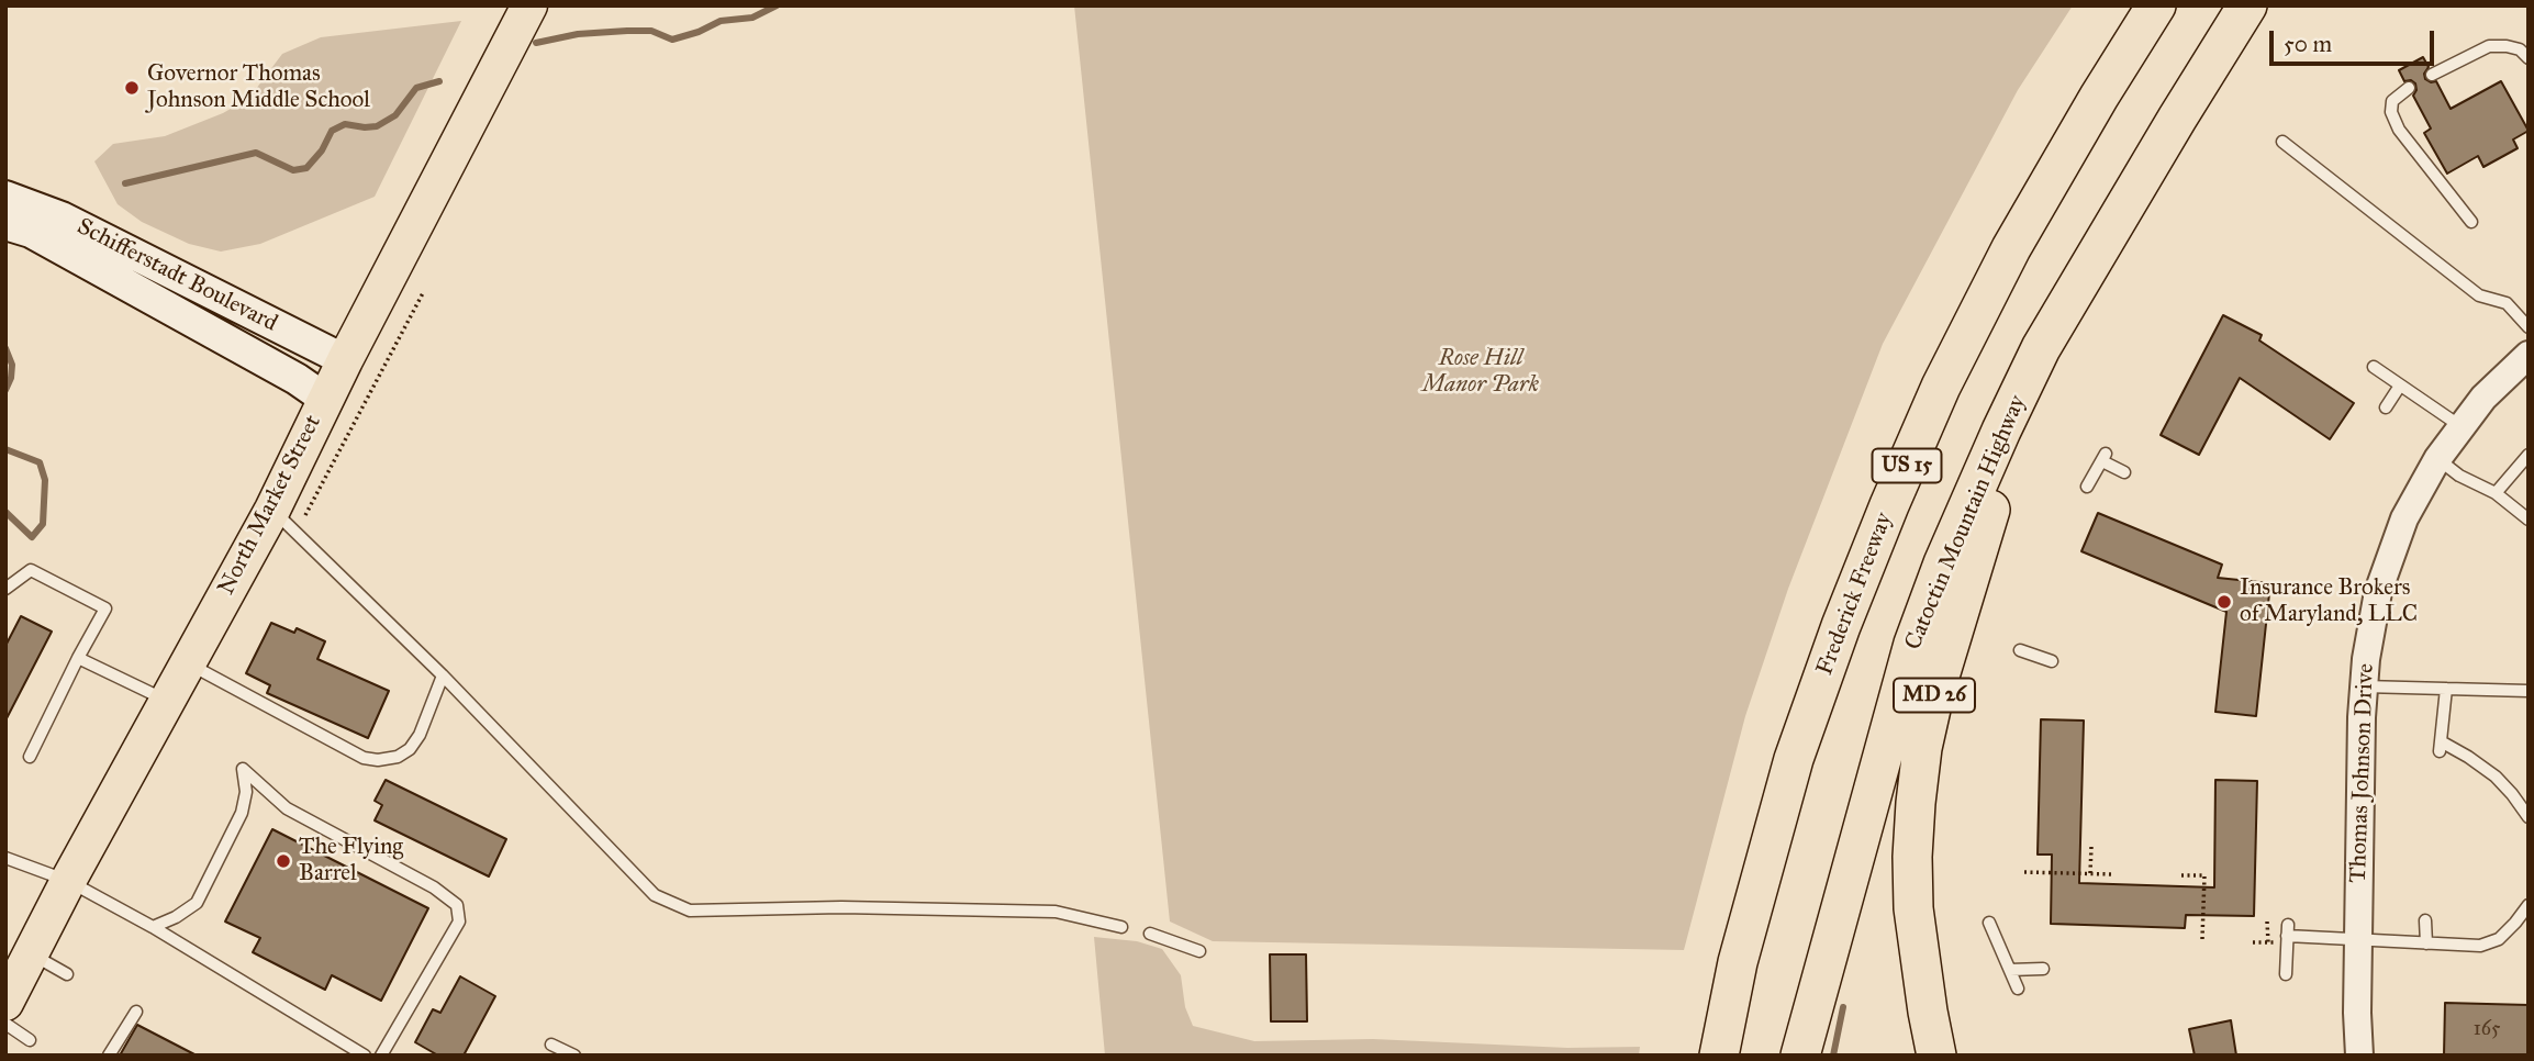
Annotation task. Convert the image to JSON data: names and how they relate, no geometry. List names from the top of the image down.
{
  "streets": {
    "highway": [
      "US 15",
      "Catoctin Mountain Highway",
      "Frederick Freeway",
      "MD 26"
    ],
    "main road": ["Schifferstadt Boulevard", "North Market Street"],
    "street": ["Thomas Johnson Drive"]
  },
  "crossings": [
    ["Schifferstadt Boulevard", "North Market Street"],
    ["US 15", "Catoctin Mountain Highway"],
    ["US 15", "Frederick Freeway"],
    ["US 15", "MD 26"],
    ["Catoctin Mountain Highway", "MD 26"]
  ],
  "parks": ["Rose Hill Manor Park"],
  "places": ["Governor Thomas Johnson Middle School", "Insurance Brokers of Maryland, LLC", "The Flying Barrel"],
  "house_numbers": ["165"],
  "scale_bar": "50 m"
}
